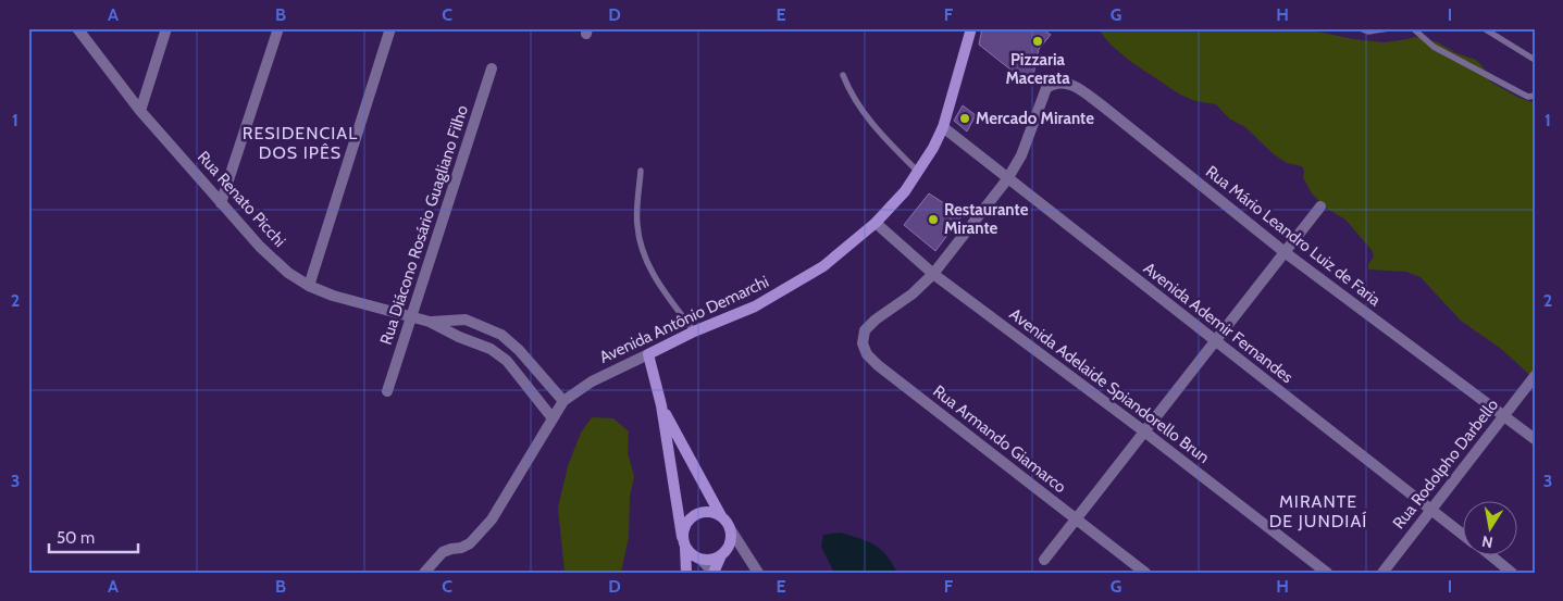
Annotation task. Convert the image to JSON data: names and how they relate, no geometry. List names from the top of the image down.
{
  "streets": {
    "street": [
      "Rua Renato Picchi",
      "Rua Diácono Rosário Guagliano Filho",
      "Rua Mário Leandro Luiz de Faria",
      "Avenida Antônio Demarchi",
      "Avenida Ademir Fernandes",
      "Avenida Adelaide Spiandorello Brun",
      "Rua Armando Giamarco",
      "Rua Rodolpho Darbello"
    ]
  },
  "crossings": [
    ["Rua Renato Picchi", "Rua Diácono Rosário Guagliano Filho"],
    ["Rua Renato Picchi", "Avenida Antônio Demarchi"],
    ["Rua Mário Leandro Luiz de Faria", "Avenida Ademir Fernandes"],
    ["Rua Mário Leandro Luiz de Faria", "Rua Rodolpho Darbello"],
    ["Avenida Antônio Demarchi", "Avenida Ademir Fernandes"],
    ["Avenida Antônio Demarchi", "Avenida Adelaide Spiandorello Brun"],
    ["Avenida Ademir Fernandes", "Rua Rodolpho Darbello"],
    ["Avenida Adelaide Spiandorello Brun", "Rua Armando Giamarco"]
  ],
  "districts": ["RESIDENCIAL DOS IPÊS", "MIRANTE DE JUNDIAÍ"],
  "places": ["Pizzaria Macerata", "Mercado Mirante", "Restaurante Mirante"],
  "scale_bar": "50 m",
  "north": "bottom",
  "grid": {
    "columns": [
      "A",
      "B",
      "C",
      "D",
      "E",
      "F",
      "G",
      "H",
      "I"
    ],
    "rows": ["1", "2", "3"]
  }
}
